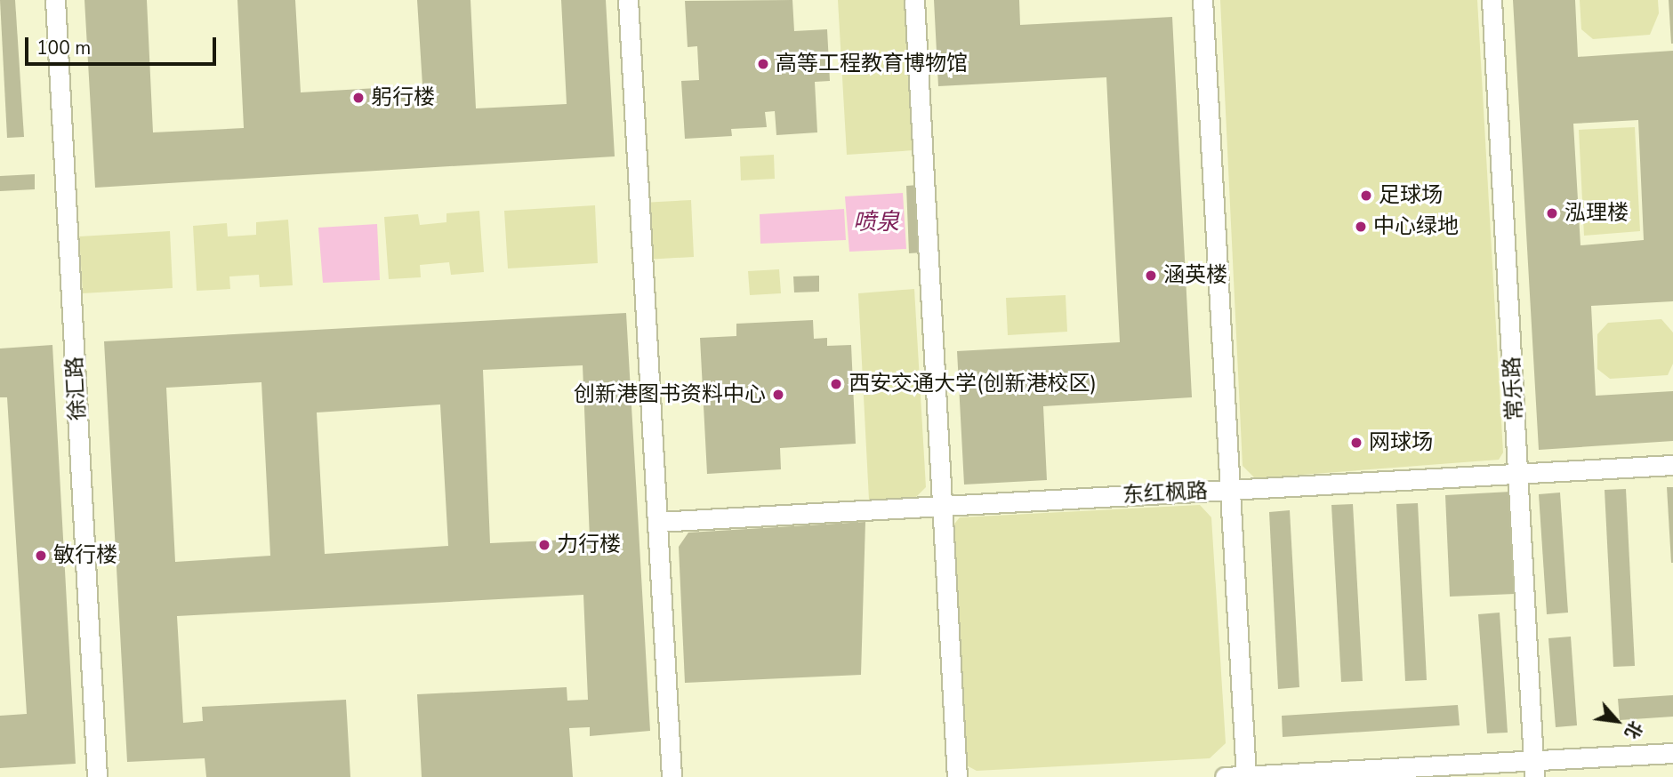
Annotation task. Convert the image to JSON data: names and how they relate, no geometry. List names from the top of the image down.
{
  "streets": {
    "street": ["徐汇路", "常乐路", "东红枫路"]
  },
  "crossings": [
    ["常乐路", "东红枫路"]
  ],
  "water": ["喷泉"],
  "places": [
    "高等工程教育博物馆",
    "躬行楼",
    "足球场",
    "泓理楼",
    "中心绿地",
    "涵英楼",
    "西安交通大学(创新港校区)",
    "创新港图书资料中心",
    "网球场",
    "力行楼",
    "敏行楼"
  ],
  "scale_bar": "100 m",
  "north": "bottom right"
}
